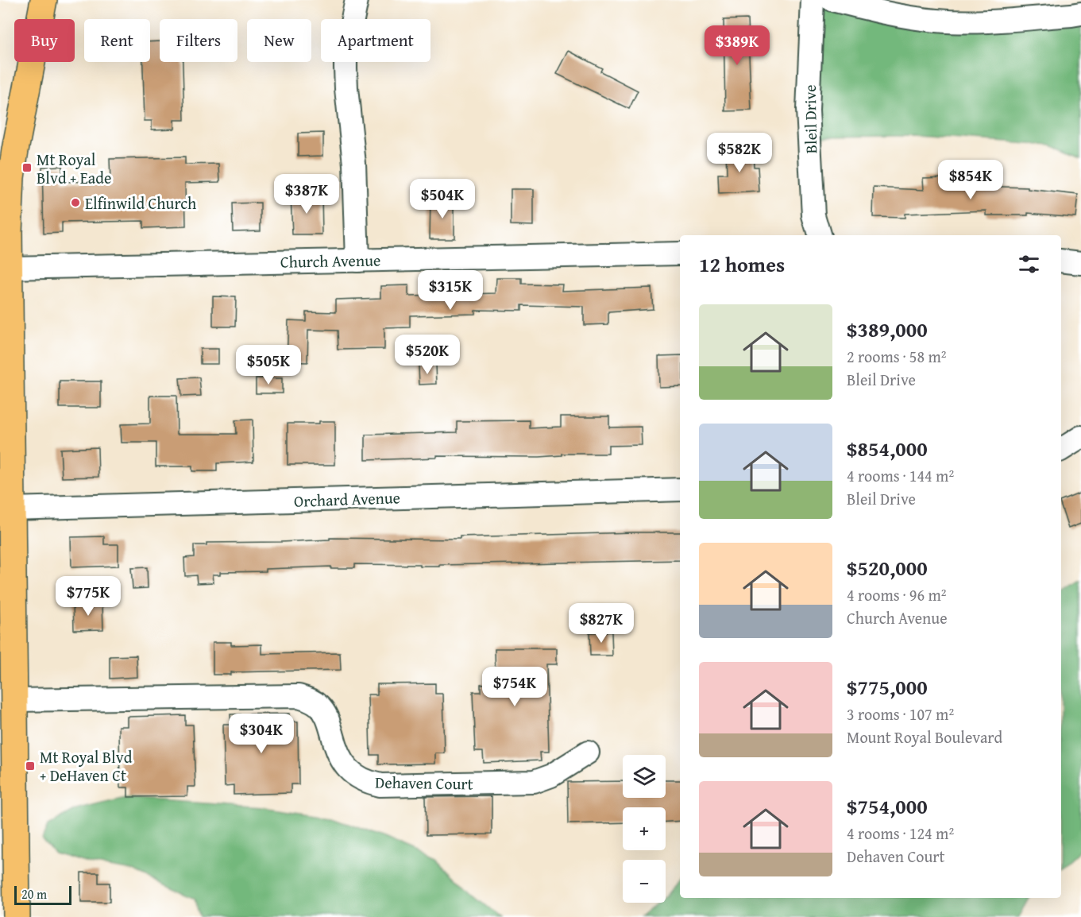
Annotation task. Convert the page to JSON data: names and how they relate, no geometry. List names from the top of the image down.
{
  "streets": {
    "street": [
      "Bleil Drive",
      "Church Avenue",
      "Orchard Avenue",
      "Dehaven Court"
    ]
  },
  "places": {
    "transit": ["Mt Royal Blvd + Eade", "Mt Royal Blvd + DeHaven Ct"],
    "other": ["Elfinwild Church"]
  },
  "scale_bar": "20 m",
  "page": {
    "chip": [
      "Buy",
      "Rent",
      "Filters",
      "New",
      "Apartment"
    ],
    "price": [
      "$389K",
      "$582K",
      "$854K",
      "$387K",
      "$504K",
      "$315K",
      "$520K",
      "$505K",
      "$775K",
      "$827K",
      "$754K",
      "$304K"
    ],
    "heading": "12 homes",
    "list": [
      {
        "name": "$389,000",
        "note": "2 rooms · 58 m² · Bleil Drive"
      },
      {
        "name": "$854,000",
        "note": "4 rooms · 144 m² · Bleil Drive"
      },
      {
        "name": "$520,000",
        "note": "4 rooms · 96 m² · Church Avenue"
      },
      {
        "name": "$775,000",
        "note": "3 rooms · 107 m² · Mount Royal Boulevard"
      },
      {
        "name": "$754,000",
        "note": "4 rooms · 124 m² · Dehaven Court"
      }
    ],
    "map_buttons": ["+", "−"],
    "scale": "20 m"
  }
}
